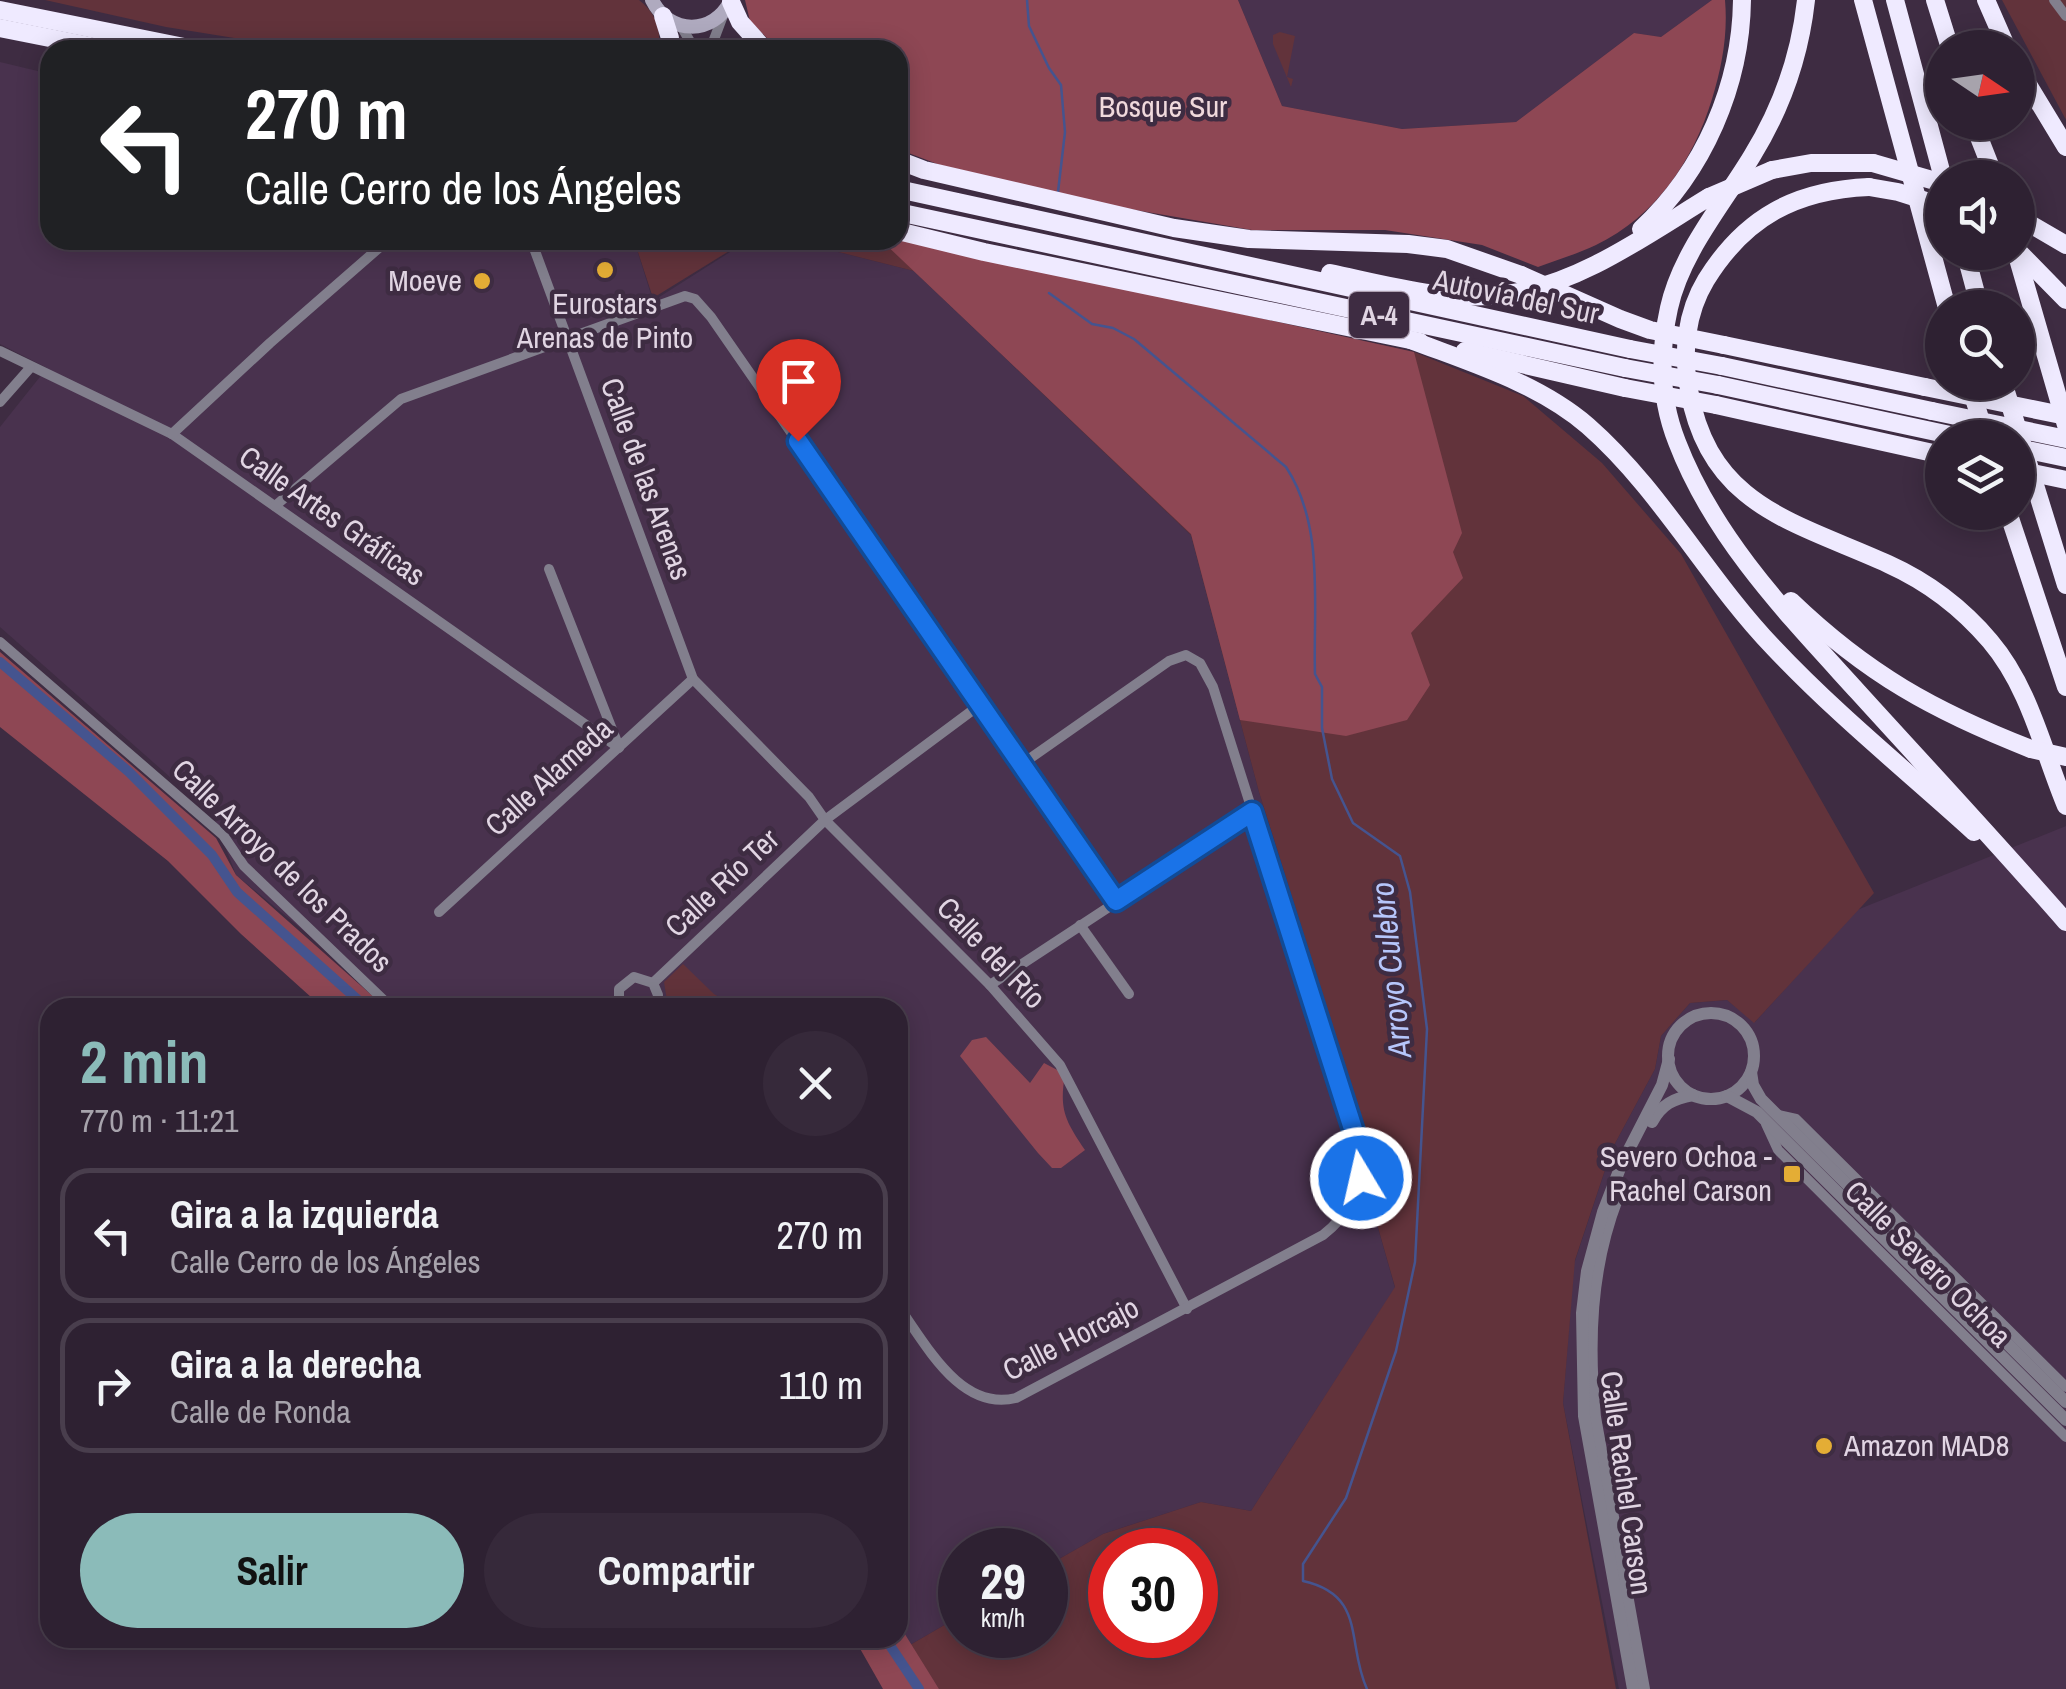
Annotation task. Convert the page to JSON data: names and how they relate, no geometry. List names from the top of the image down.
{
  "streets": {
    "highway": ["Autovía del Sur", "A-4"],
    "street": [
      "Calle de las Arenas",
      "Calle Artes Gráficas",
      "Calle Alameda",
      "Calle Arroyo de los Prados",
      "Calle Río Ter",
      "Calle del Río",
      "Calle Severo Ochoa",
      "Calle Horcajo",
      "Calle Rachel Carson"
    ]
  },
  "crossings": [
    ["Calle de las Arenas", "Calle Alameda"],
    ["Calle de las Arenas", "Calle del Río"],
    ["Calle Artes Gráficas", "Calle Alameda"],
    ["Calle Alameda", "Calle del Río"],
    ["Calle Río Ter", "Calle del Río"],
    ["Calle del Río", "Calle Horcajo"],
    ["Calle Severo Ochoa", "Calle Rachel Carson"]
  ],
  "water": ["Arroyo Culebro"],
  "parks": ["Bosque Sur"],
  "places": {
    "other": ["Eurostars Arenas de Pinto", "Moeve", "Amazon MAD8"],
    "transit": ["Severo Ochoa - Rachel Carson"]
  },
  "north": "right",
  "page": {
    "turn": ["270 m", "Calle Cerro de los Ángeles"],
    "heading": ["2 min", "770 m · 11:21"],
    "list": [
      {
        "name": "Gira a la izquierda",
        "note": "Calle Cerro de los Ángeles",
        "value": "270 m"
      },
      {
        "name": "Gira a la derecha",
        "note": "Calle de Ronda",
        "value": "110 m"
      }
    ],
    "buttons": ["Salir", "Compartir"],
    "speed": "29 km/h",
    "limit": "30"
  }
}
